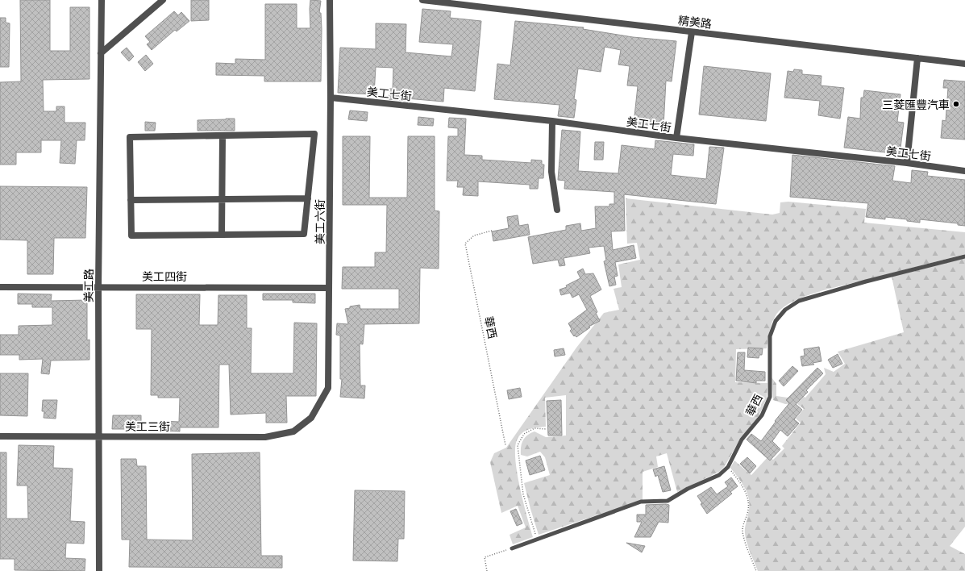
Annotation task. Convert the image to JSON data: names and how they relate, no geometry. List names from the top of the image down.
{
  "streets": {
    "street": [
      "精美路",
      "美工七街",
      "美工六街",
      "美工四街",
      "美工路",
      "美工三街"
    ],
    "lane": ["華西"]
  },
  "crossings": [
    ["美工七街", "美工六街"],
    ["美工六街", "美工四街"],
    ["美工六街", "美工三街"],
    ["美工四街", "美工路"],
    ["美工路", "美工三街"]
  ],
  "places": ["三菱匯豐汽車"]
}
